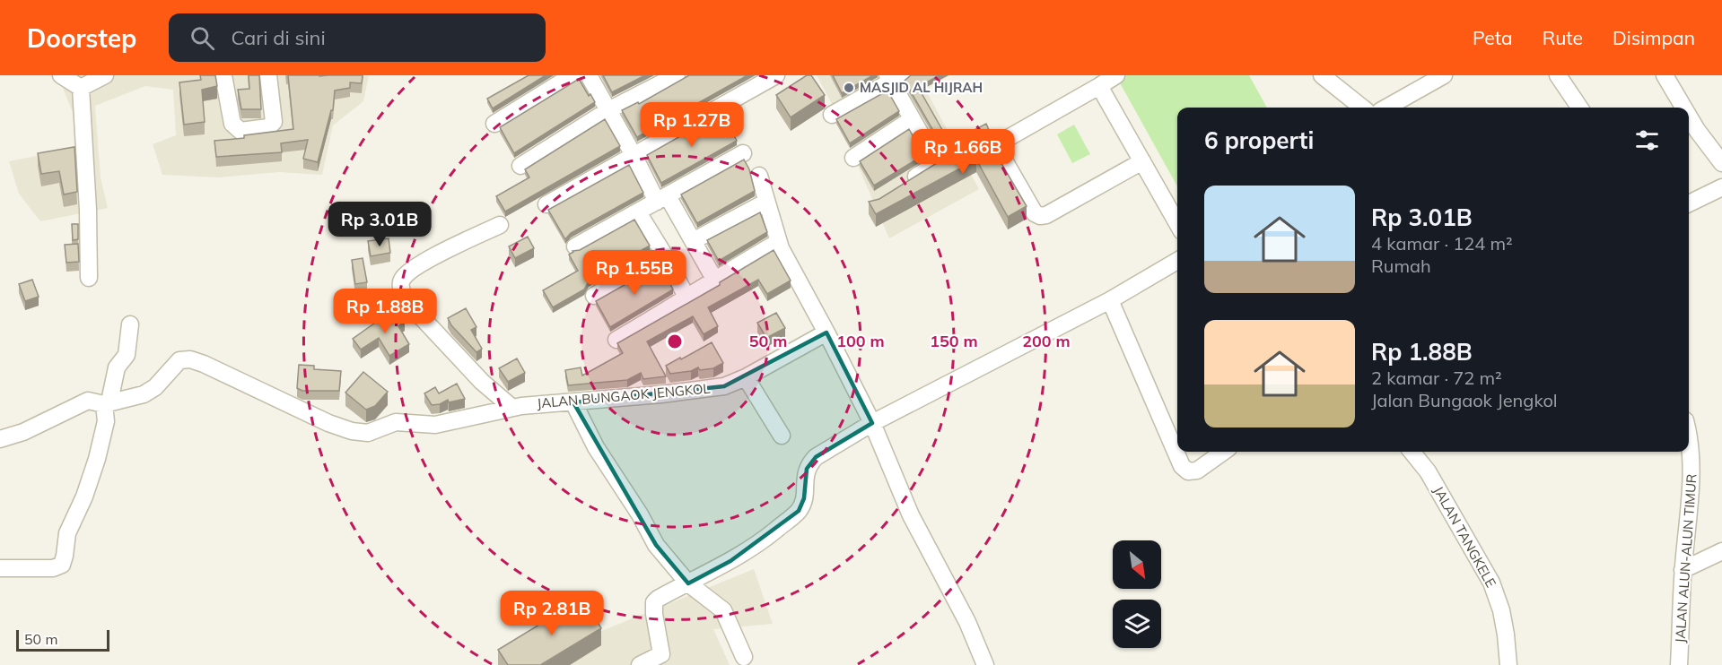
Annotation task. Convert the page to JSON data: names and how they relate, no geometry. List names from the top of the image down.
{
  "streets": {
    "street": ["JALAN BUNGAOK JENGKOL", "JALAN TANGKELE", "JALAN ALUN-ALUN TIMUR"]
  },
  "places": ["MASJID AL HIJRAH"],
  "scale_bar": "50 m",
  "north": "bottom right",
  "page": {
    "header": "Doorstep",
    "search": "Cari di sini",
    "nav": ["Peta", "Rute", "Disimpan"],
    "price": [
      "Rp 1.27B",
      "Rp 1.66B",
      "Rp 3.01B",
      "Rp 1.55B",
      "Rp 1.88B",
      "Rp 2.81B"
    ],
    "heading": "6 properti",
    "list": [
      {
        "name": "Rp 3.01B",
        "note": "4 kamar · 124 m² · Rumah"
      },
      {
        "name": "Rp 1.88B",
        "note": "2 kamar · 72 m² · Jalan Bungaok Jengkol"
      }
    ],
    "scale": "50 m"
  },
  "rings": [
    "50 m",
    "100 m",
    "150 m",
    "200 m"
  ]
}
